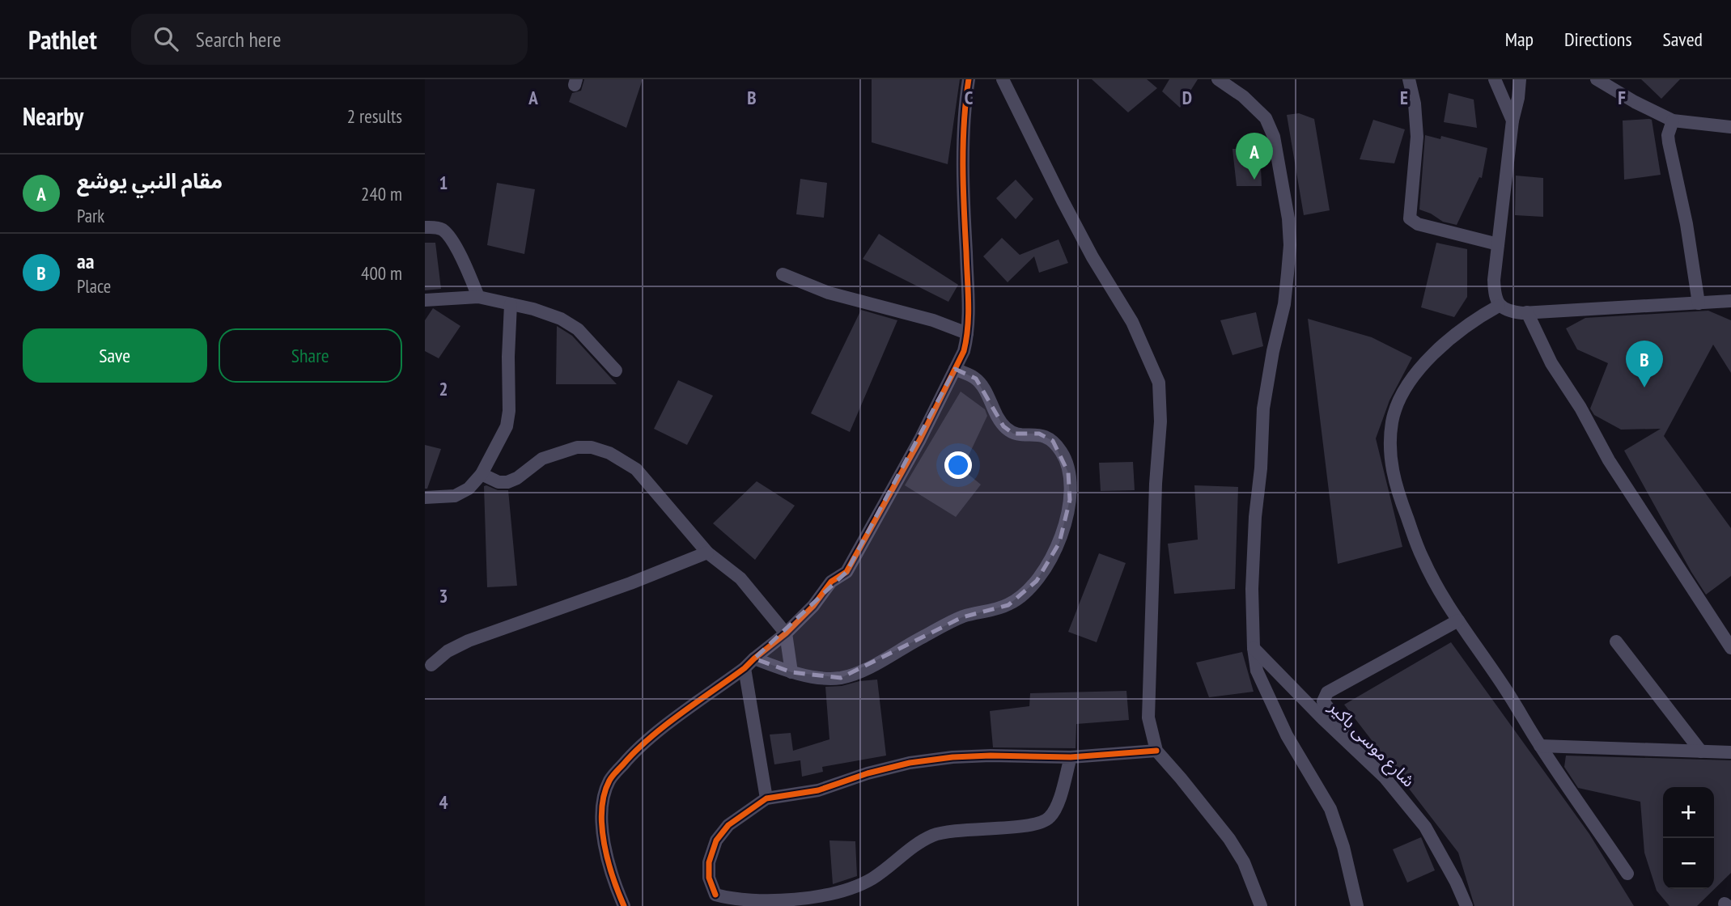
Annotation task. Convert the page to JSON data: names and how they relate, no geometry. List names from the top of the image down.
{
  "streets": {
    "street": ["شارع موسى باكير"]
  },
  "page": {
    "header": "Pathlet",
    "search": "Search here",
    "nav": ["Map", "Directions", "Saved"],
    "heading": ["Nearby", "2 results"],
    "pins": ["A", "B"],
    "list": [
      {
        "mark": "A",
        "name": "مقام النبي يوشع",
        "note": "Park",
        "value": "240 m"
      },
      {
        "mark": "B",
        "name": "aa",
        "note": "Place",
        "value": "400 m"
      }
    ],
    "buttons": ["Save", "Share"],
    "map_buttons": ["+", "−"]
  },
  "grid": {
    "columns": [
      "A",
      "B",
      "C",
      "D",
      "E",
      "F"
    ],
    "rows": [
      "1",
      "2",
      "3",
      "4"
    ]
  }
}
